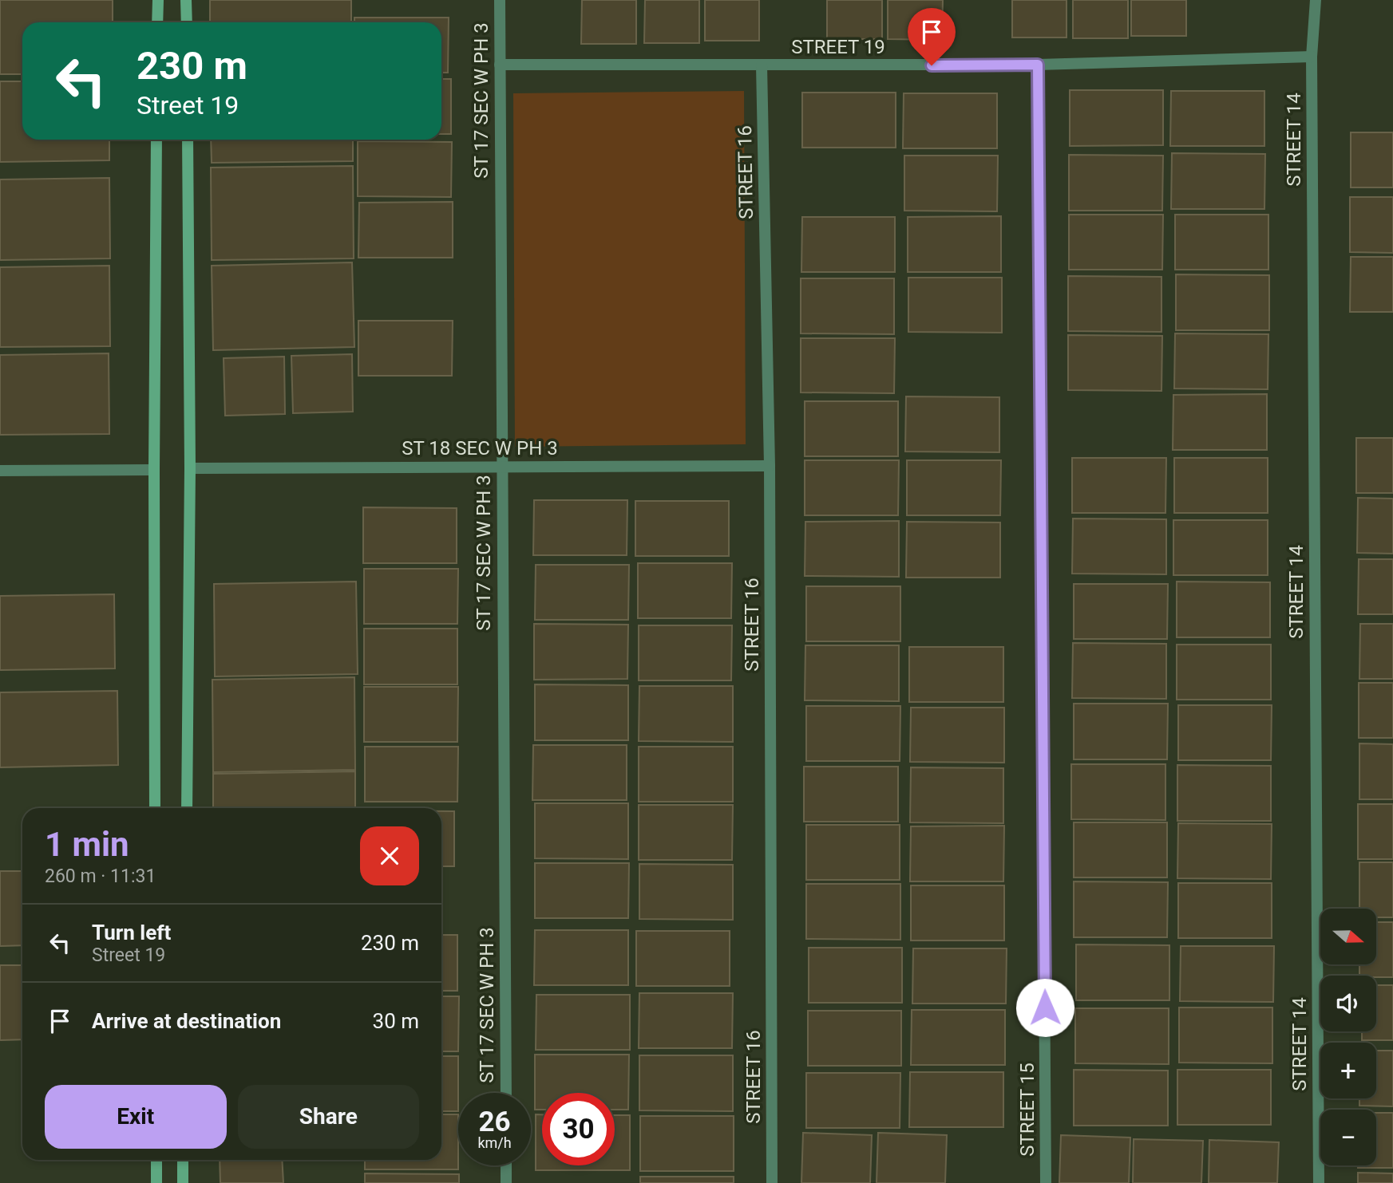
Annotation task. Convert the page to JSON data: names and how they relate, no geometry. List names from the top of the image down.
{
  "streets": {
    "street": [
      "STREET 19",
      "ST 17 SEC W PH 3",
      "STREET 14",
      "STREET 16",
      "ST 18 SEC W PH 3",
      "STREET 15"
    ]
  },
  "crossings": [
    ["STREET 19", "ST 17 SEC W PH 3"],
    ["STREET 19", "STREET 14"],
    ["STREET 19", "STREET 16"],
    ["STREET 19", "STREET 15"],
    ["ST 17 SEC W PH 3", "ST 18 SEC W PH 3"],
    ["STREET 16", "ST 18 SEC W PH 3"]
  ],
  "north": "right",
  "page": {
    "turn": ["230 m", "Street 19"],
    "heading": ["1 min", "260 m · 11:31"],
    "list": [
      {
        "name": "Turn left",
        "note": "Street 19",
        "value": "230 m"
      },
      {
        "name": "Arrive at destination",
        "value": "30 m"
      }
    ],
    "map_buttons": ["+", "−"],
    "buttons": ["Exit", "Share"],
    "speed": "26 km/h",
    "limit": "30"
  }
}
